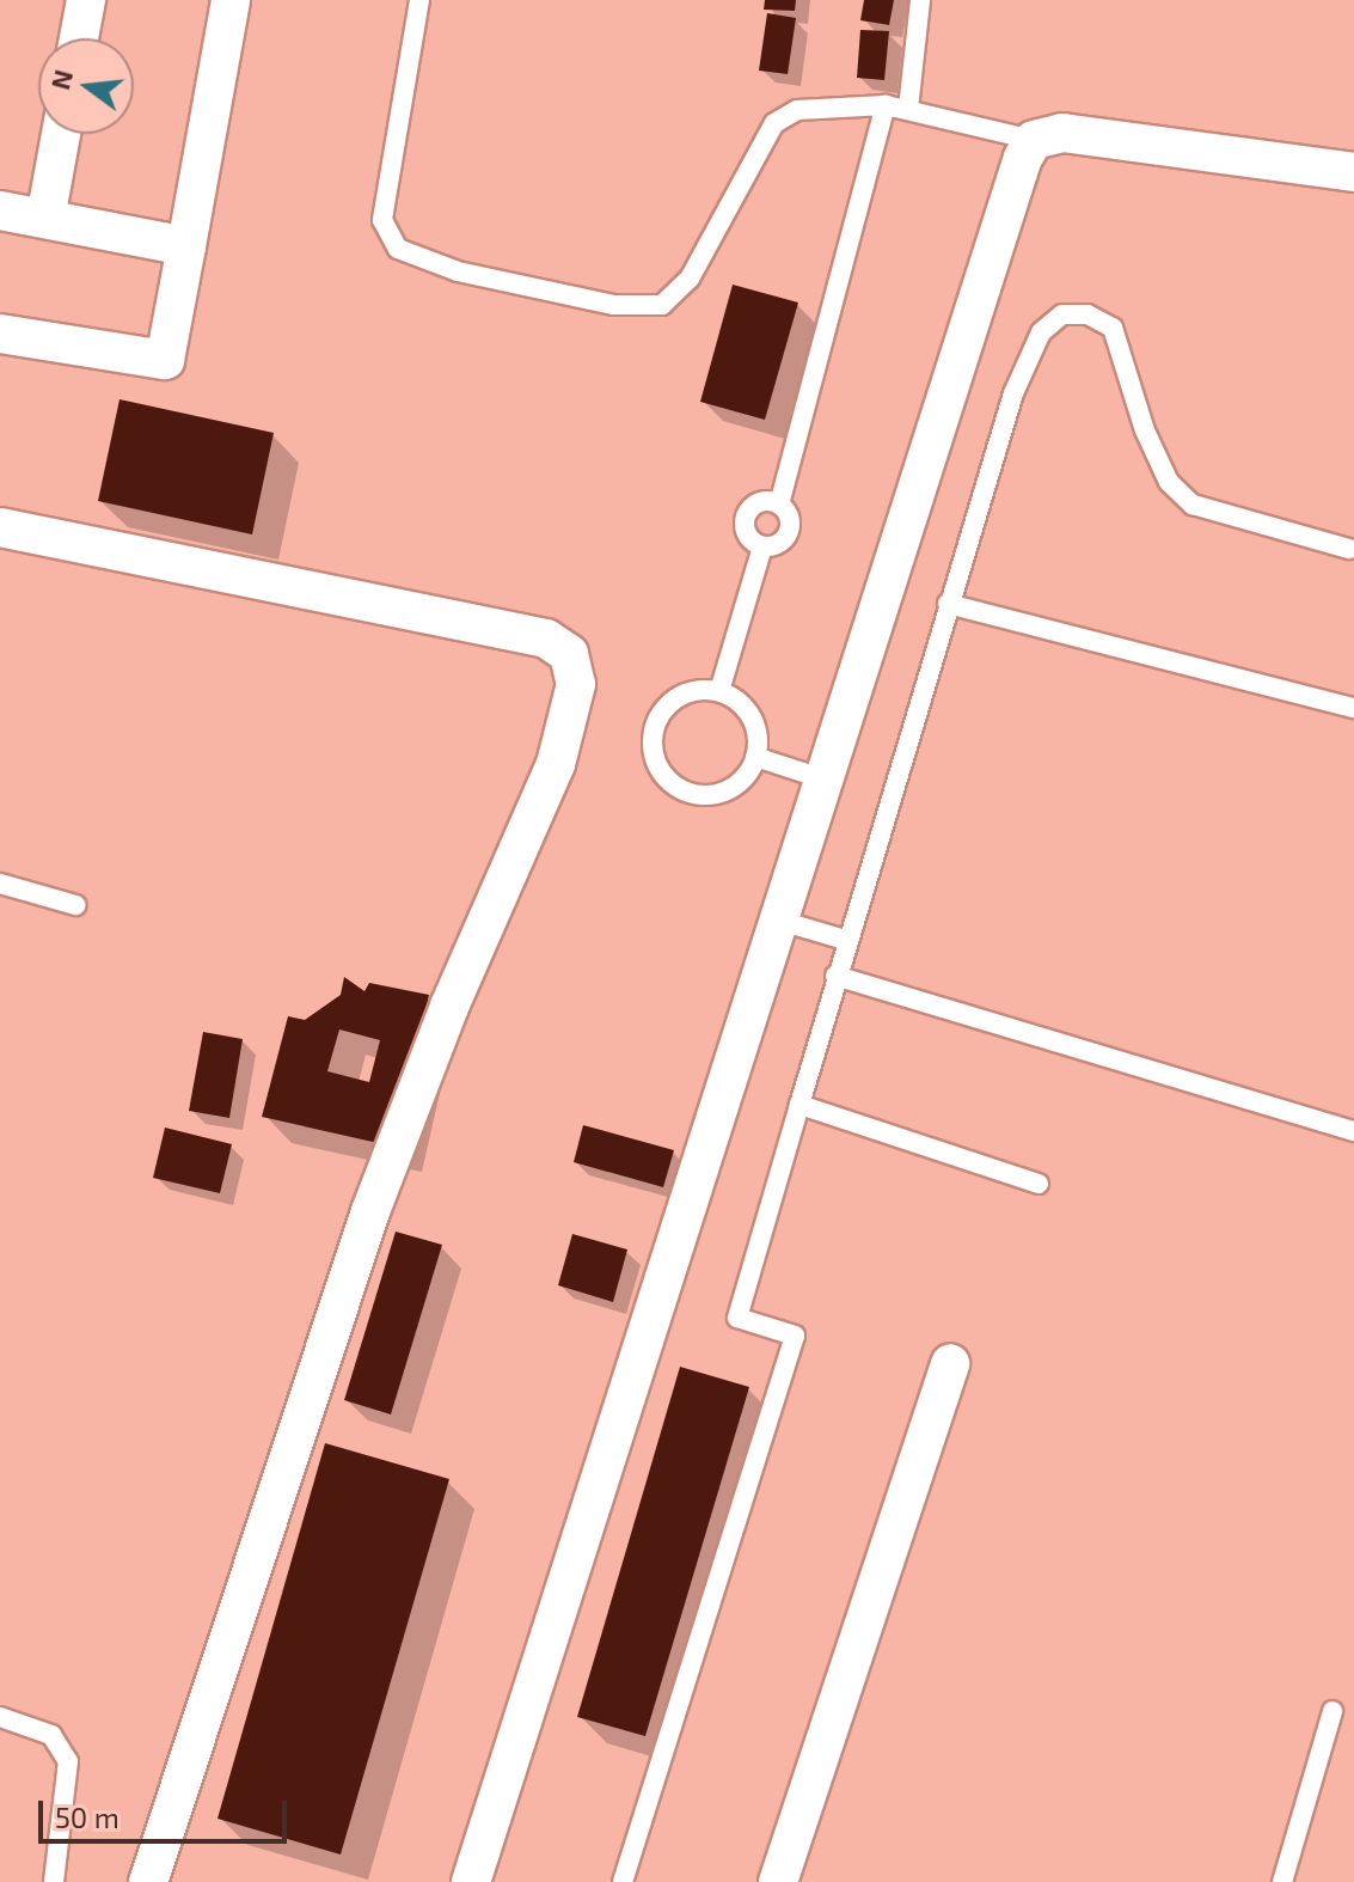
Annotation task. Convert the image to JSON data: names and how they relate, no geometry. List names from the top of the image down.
{
  "scale_bar": "50 m",
  "north": "left"
}
